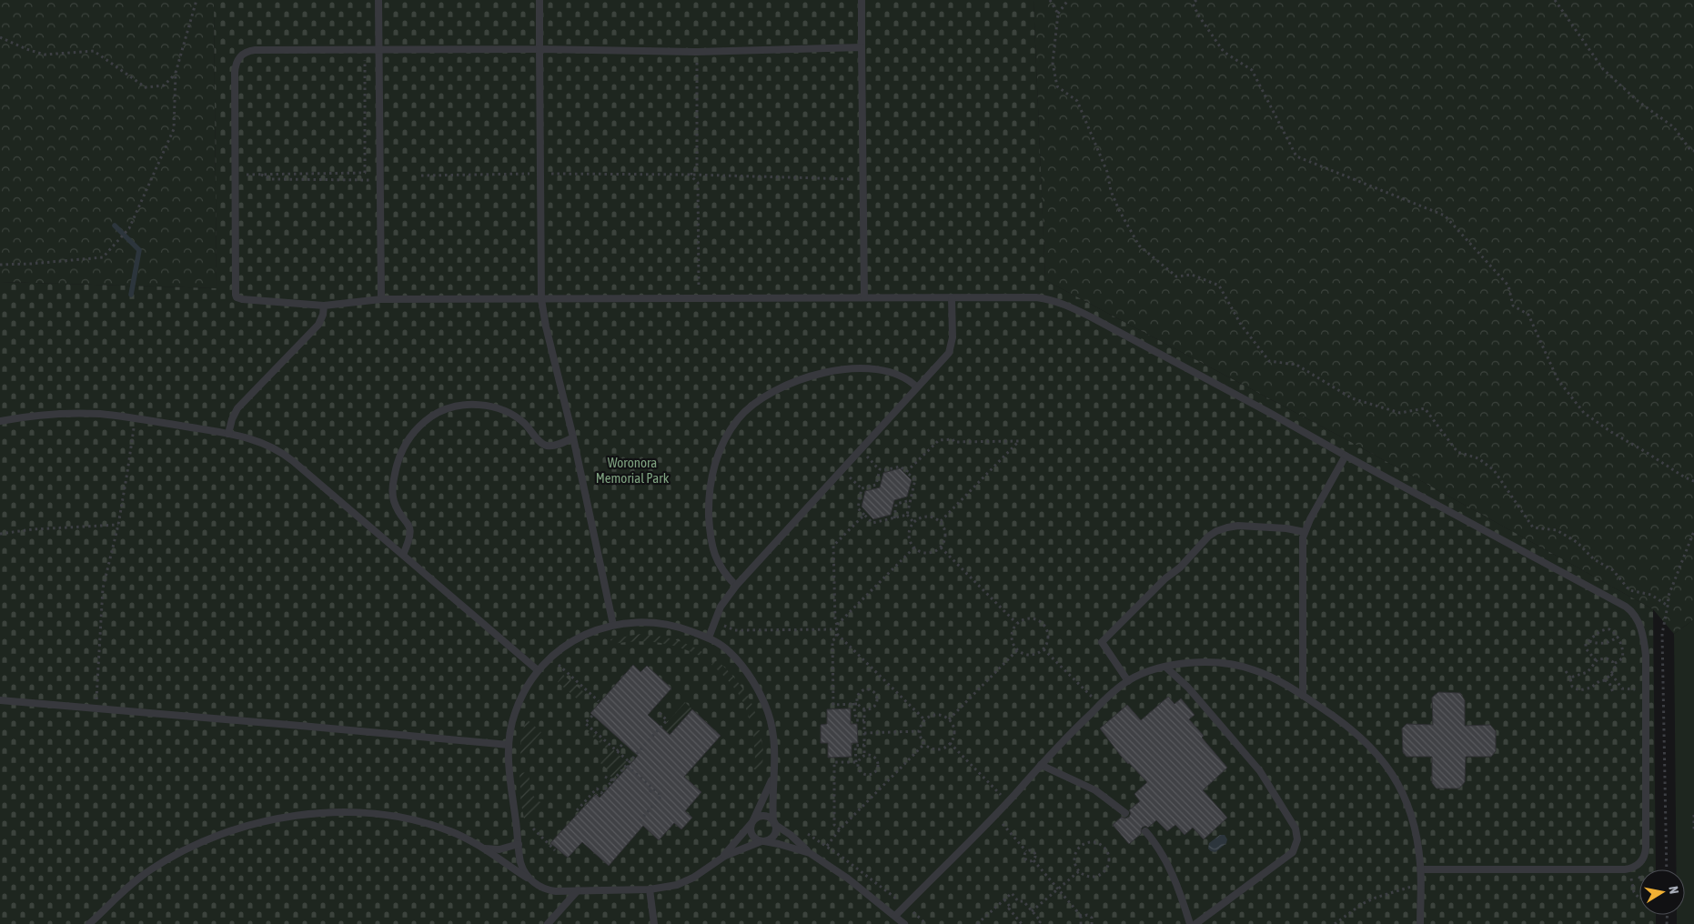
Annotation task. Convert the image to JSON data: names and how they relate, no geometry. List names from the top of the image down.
{
  "parks": ["Woronora Memorial Park"],
  "north": "right"
}
